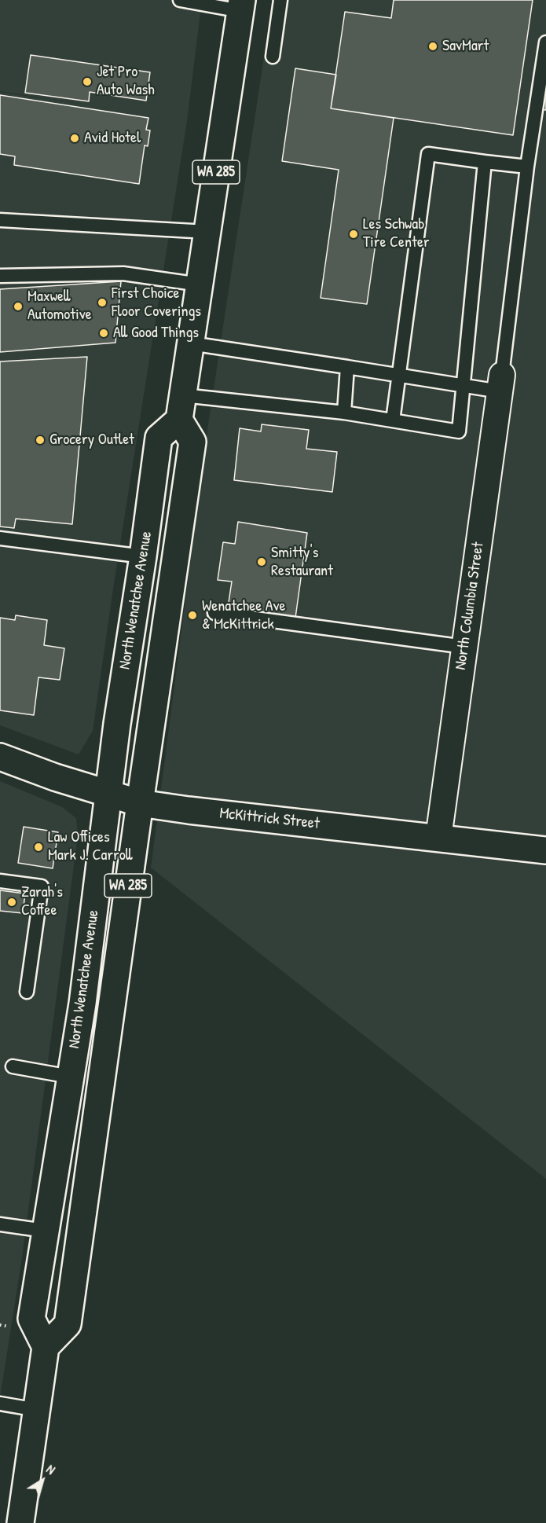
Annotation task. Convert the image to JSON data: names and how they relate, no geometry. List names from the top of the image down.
{
  "streets": {
    "main road": ["WA 285", "North Wenatchee Avenue", "McKittrick Street"],
    "street": ["North Columbia Street"]
  },
  "crossings": [
    ["WA 285", "North Wenatchee Avenue"],
    ["North Wenatchee Avenue", "McKittrick Street"],
    ["North Columbia Street", "McKittrick Street"]
  ],
  "places": [
    "SavMart",
    "Jet Pro Auto Wash",
    "Avid Hotel",
    "Les Schwab Tire Center",
    "First Choice Floor Coverings",
    "Maxwell Automotive",
    "All Good Things",
    "Grocery Outlet",
    "Smitty's Restaurant",
    "Wenatchee Ave & McKittrick",
    "Law Offices Mark J. Carroll",
    "Zarah's Coffee"
  ],
  "north": "top right"
}
